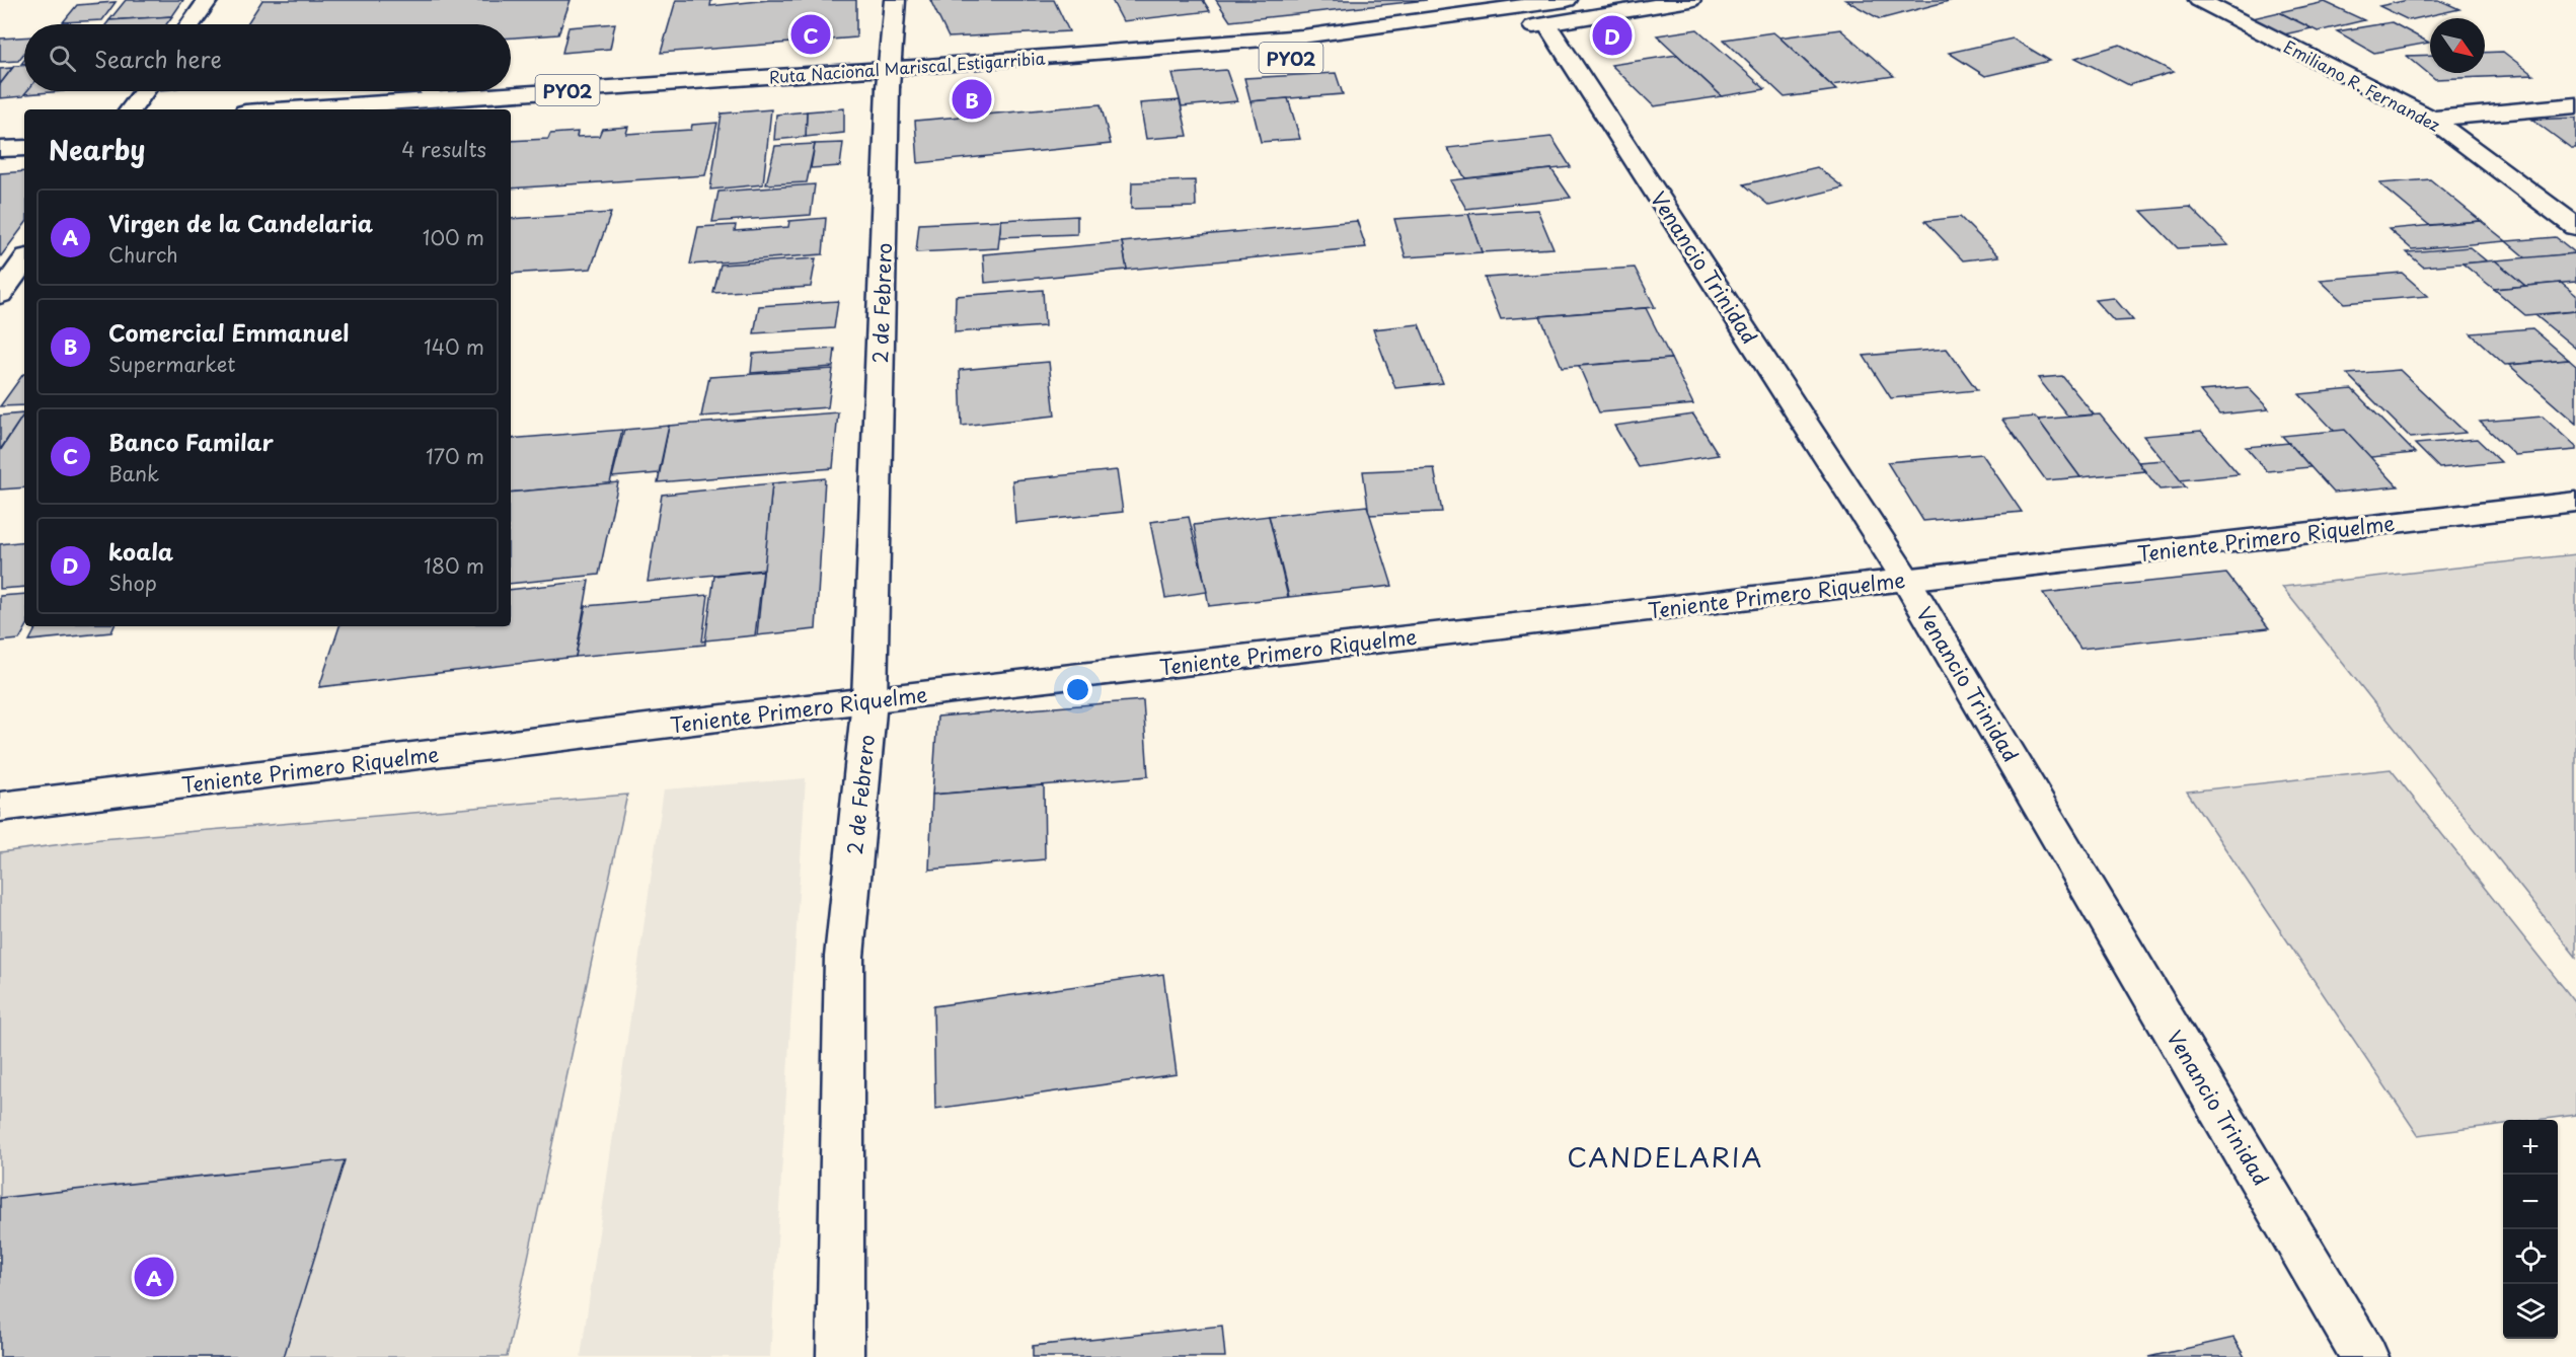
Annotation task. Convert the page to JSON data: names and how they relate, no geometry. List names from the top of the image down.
{
  "streets": {
    "main road": [
      "PY02",
      "Ruta Nacional Mariscal Estigarribia",
      "Emiliano R. Fernandez",
      "Venancio Trinidad",
      "2 de Febrero",
      "Teniente Primero Riquelme"
    ]
  },
  "crossings": [
    ["Ruta Nacional Mariscal Estigarribia", "Venancio Trinidad"],
    ["Ruta Nacional Mariscal Estigarribia", "2 de Febrero"],
    ["Venancio Trinidad", "Teniente Primero Riquelme"],
    ["2 de Febrero", "Teniente Primero Riquelme"]
  ],
  "districts": ["CANDELARIA"],
  "north": "bottom right",
  "page": {
    "pins": [
      "C",
      "D",
      "B",
      "A"
    ],
    "search": "Search here",
    "heading": ["Nearby", "4 results"],
    "list": [
      {
        "mark": "A",
        "name": "Virgen de la Candelaria",
        "note": "Church",
        "value": "100 m"
      },
      {
        "mark": "B",
        "name": "Comercial Emmanuel",
        "note": "Supermarket",
        "value": "140 m"
      },
      {
        "mark": "C",
        "name": "Banco Familar",
        "note": "Bank",
        "value": "170 m"
      },
      {
        "mark": "D",
        "name": "koala",
        "note": "Shop",
        "value": "180 m"
      }
    ],
    "map_buttons": ["+", "−"]
  }
}
